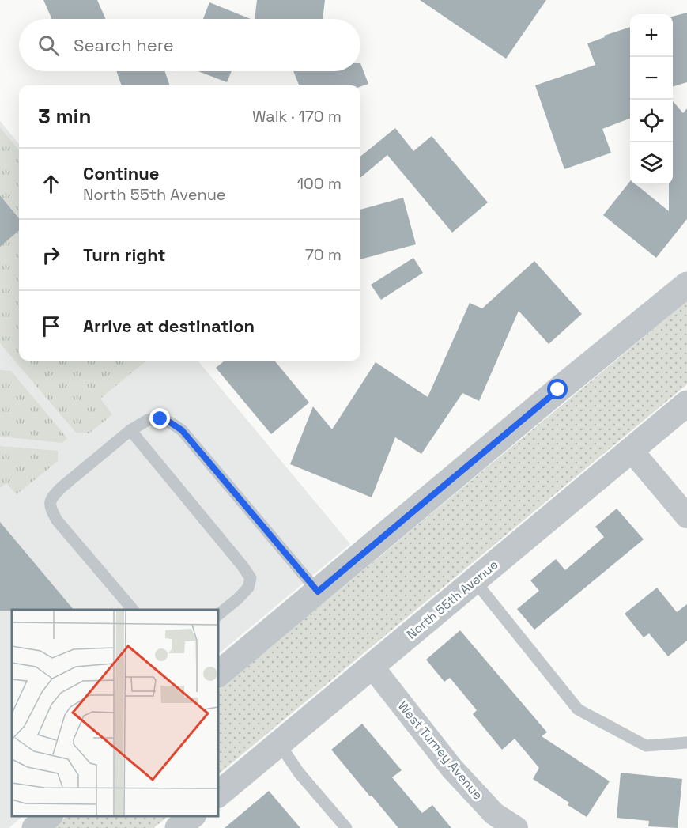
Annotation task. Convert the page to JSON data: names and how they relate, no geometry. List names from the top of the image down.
{
  "streets": {
    "street": ["North 55th Avenue", "West Turney Avenue"]
  },
  "crossings": [
    ["North 55th Avenue", "West Turney Avenue"]
  ],
  "page": {
    "map_buttons": ["+", "−"],
    "search": "Search here",
    "heading": ["3 min", "Walk · 170 m"],
    "list": [
      ["Continue", "North 55th Avenue", "100 m"],
      ["Turn right", "70 m"],
      "Arrive at destination"
    ]
  }
}
